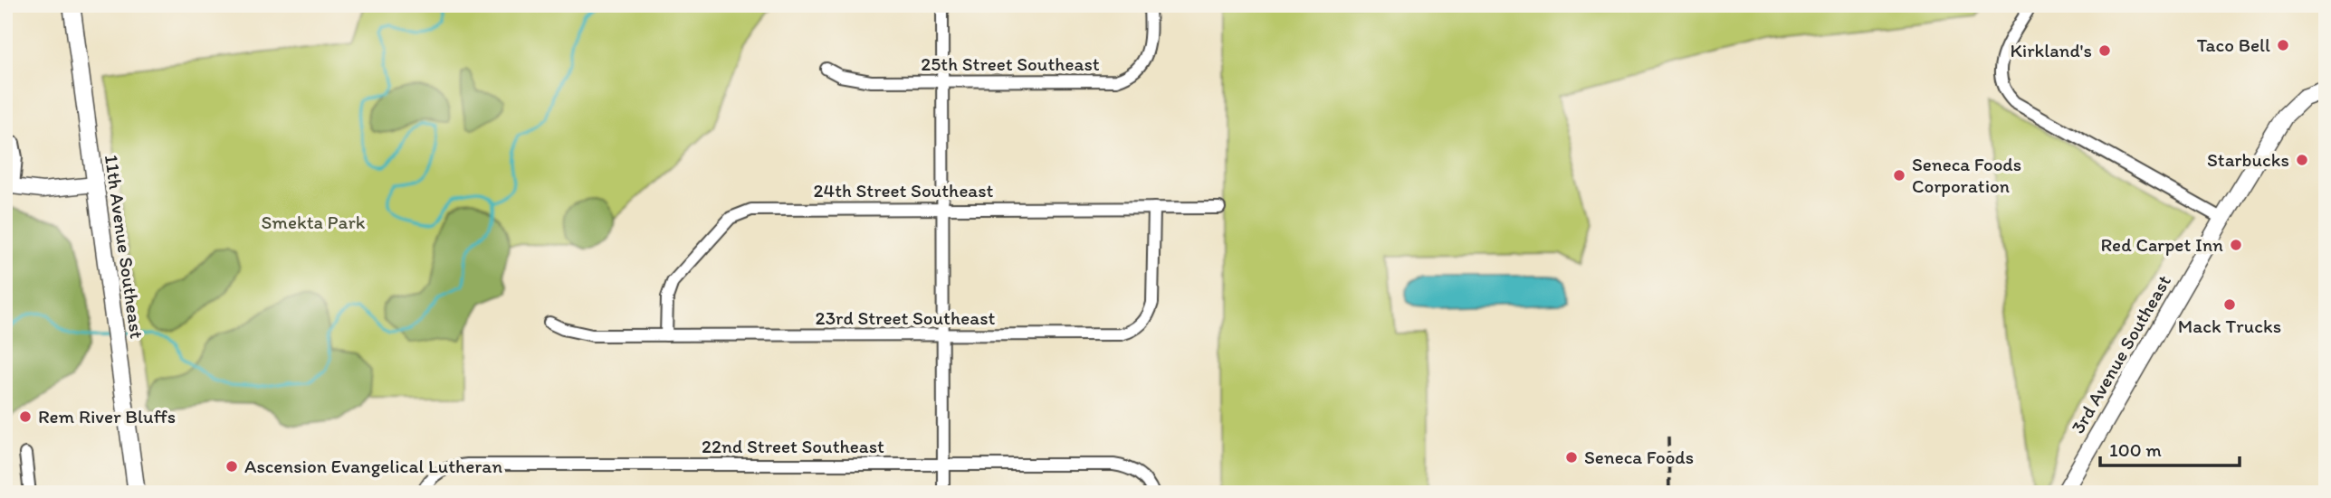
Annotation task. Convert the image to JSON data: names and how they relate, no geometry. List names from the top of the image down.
{
  "streets": {
    "main road": ["11th Avenue Southeast", "3rd Avenue Southeast"],
    "street": [
      "25th Street Southeast",
      "24th Street Southeast",
      "23rd Street Southeast",
      "22nd Street Southeast"
    ]
  },
  "crossings": [
    ["24th Street Southeast", "23rd Street Southeast"]
  ],
  "parks": ["Smekta Park"],
  "places": [
    "Taco Bell",
    "Kirkland's",
    "Starbucks",
    "Seneca Foods Corporation",
    "Red Carpet Inn",
    "Mack Trucks",
    "Rem River Bluffs",
    "Seneca Foods",
    "Ascension Evangelical Lutheran"
  ],
  "scale_bar": "100 m"
}
